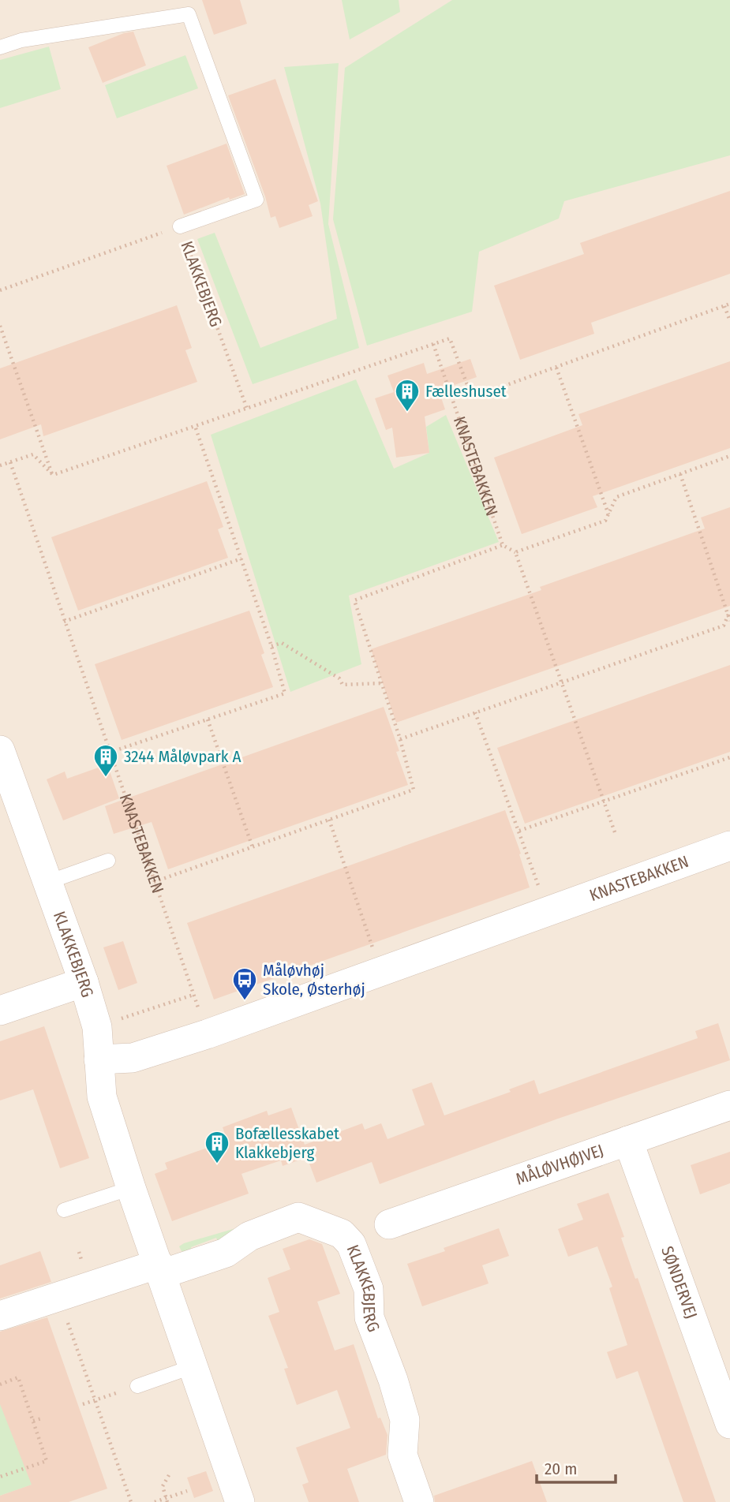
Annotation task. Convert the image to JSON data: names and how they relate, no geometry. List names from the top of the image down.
{
  "streets": {
    "street": [
      "KLAKKEBJERG",
      "KNASTEBAKKEN",
      "MÅLØVHØJVEJ",
      "SØNDERVEJ"
    ]
  },
  "crossings": [
    ["KLAKKEBJERG", "KNASTEBAKKEN"],
    ["MÅLØVHØJVEJ", "SØNDERVEJ"]
  ],
  "places": {
    "building": ["Fælleshuset", "3244 Måløvpark A", "Bofællesskabet Klakkebjerg"],
    "bus stop": ["Måløvhøj Skole, Østerhøj"]
  },
  "scale_bar": "20 m"
}
